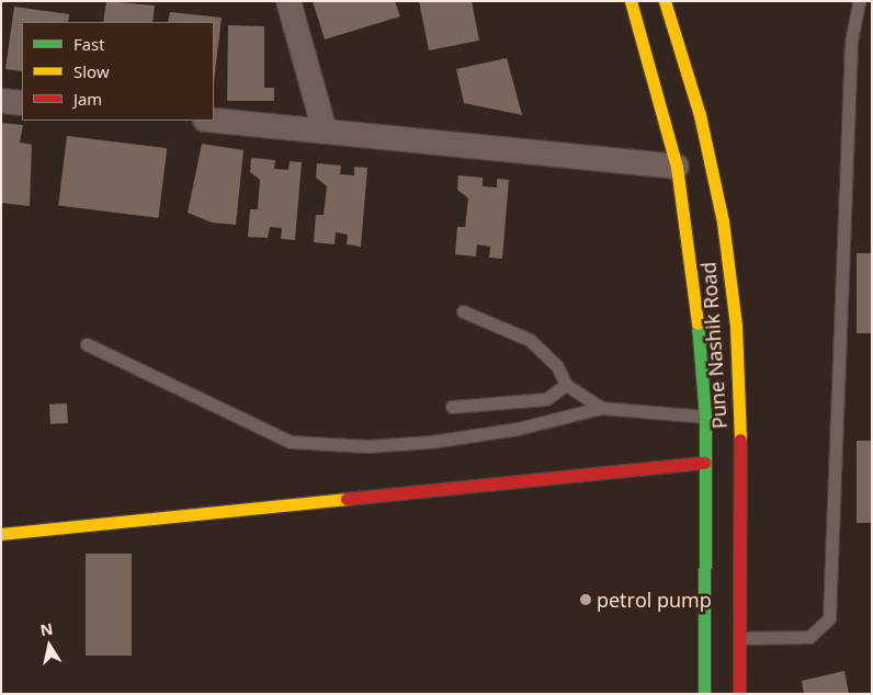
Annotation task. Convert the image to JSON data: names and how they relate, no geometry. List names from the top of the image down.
{
  "streets": {
    "main road": ["Pune Nashik Road"]
  },
  "places": ["petrol pump"],
  "legend": ["Fast", "Slow", "Jam"],
  "north": "top"
}
